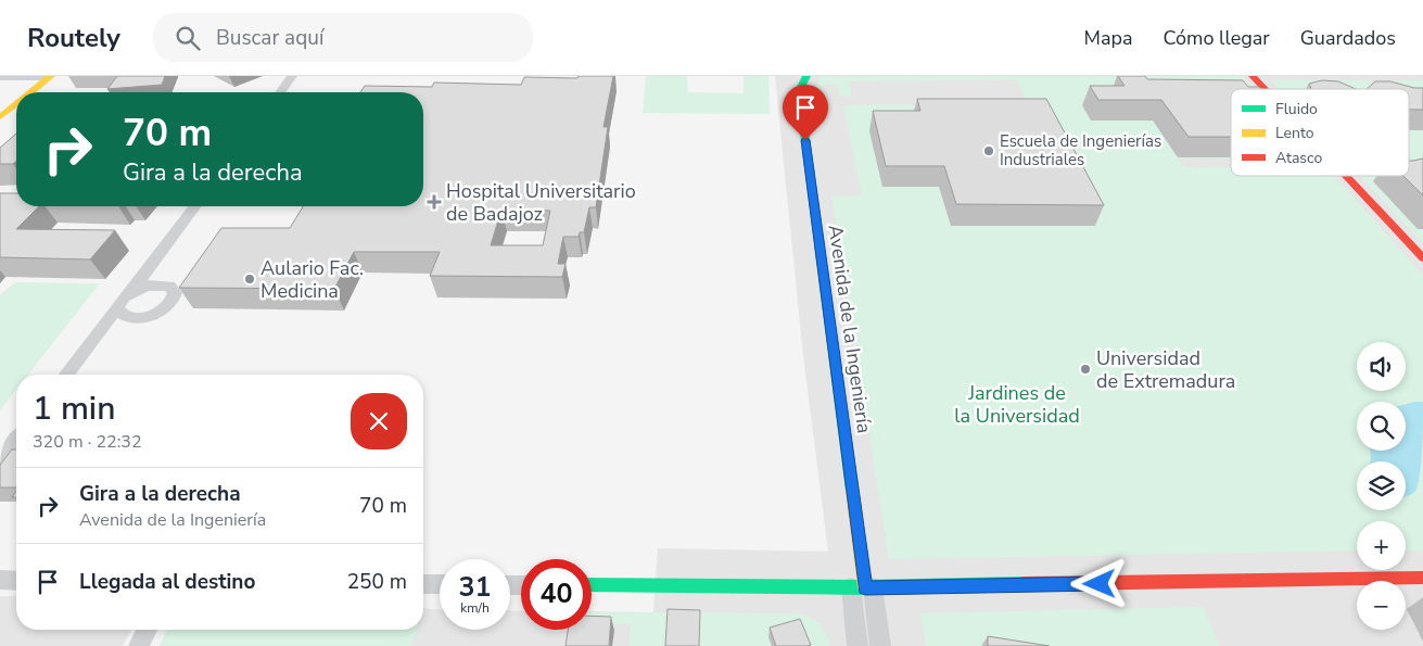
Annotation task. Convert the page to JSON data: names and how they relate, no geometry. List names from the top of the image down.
{
  "streets": {
    "street": ["Avenida de la Ingeniería"]
  },
  "parks": ["Jardines de la Universidad"],
  "places": {
    "other": ["Escuela de Ingenierías Industriales", "Aulario Fac. Medicina", "Universidad de Extremadura"],
    "health": ["Hospital Universitario de Badajoz"]
  },
  "legend": ["Fluido", "Lento", "Atasco"],
  "page": {
    "header": "Routely",
    "search": "Buscar aquí",
    "nav": ["Mapa", "Cómo llegar", "Guardados"],
    "turn": ["70 m", "Gira a la derecha"],
    "map_buttons": ["+", "−"],
    "heading": ["1 min", "320 m · 22:32"],
    "list": [
      {
        "name": "Gira a la derecha",
        "note": "Avenida de la Ingeniería",
        "value": "70 m"
      },
      {
        "name": "Llegada al destino",
        "value": "250 m"
      }
    ],
    "speed": "31 km/h",
    "limit": "40"
  }
}
